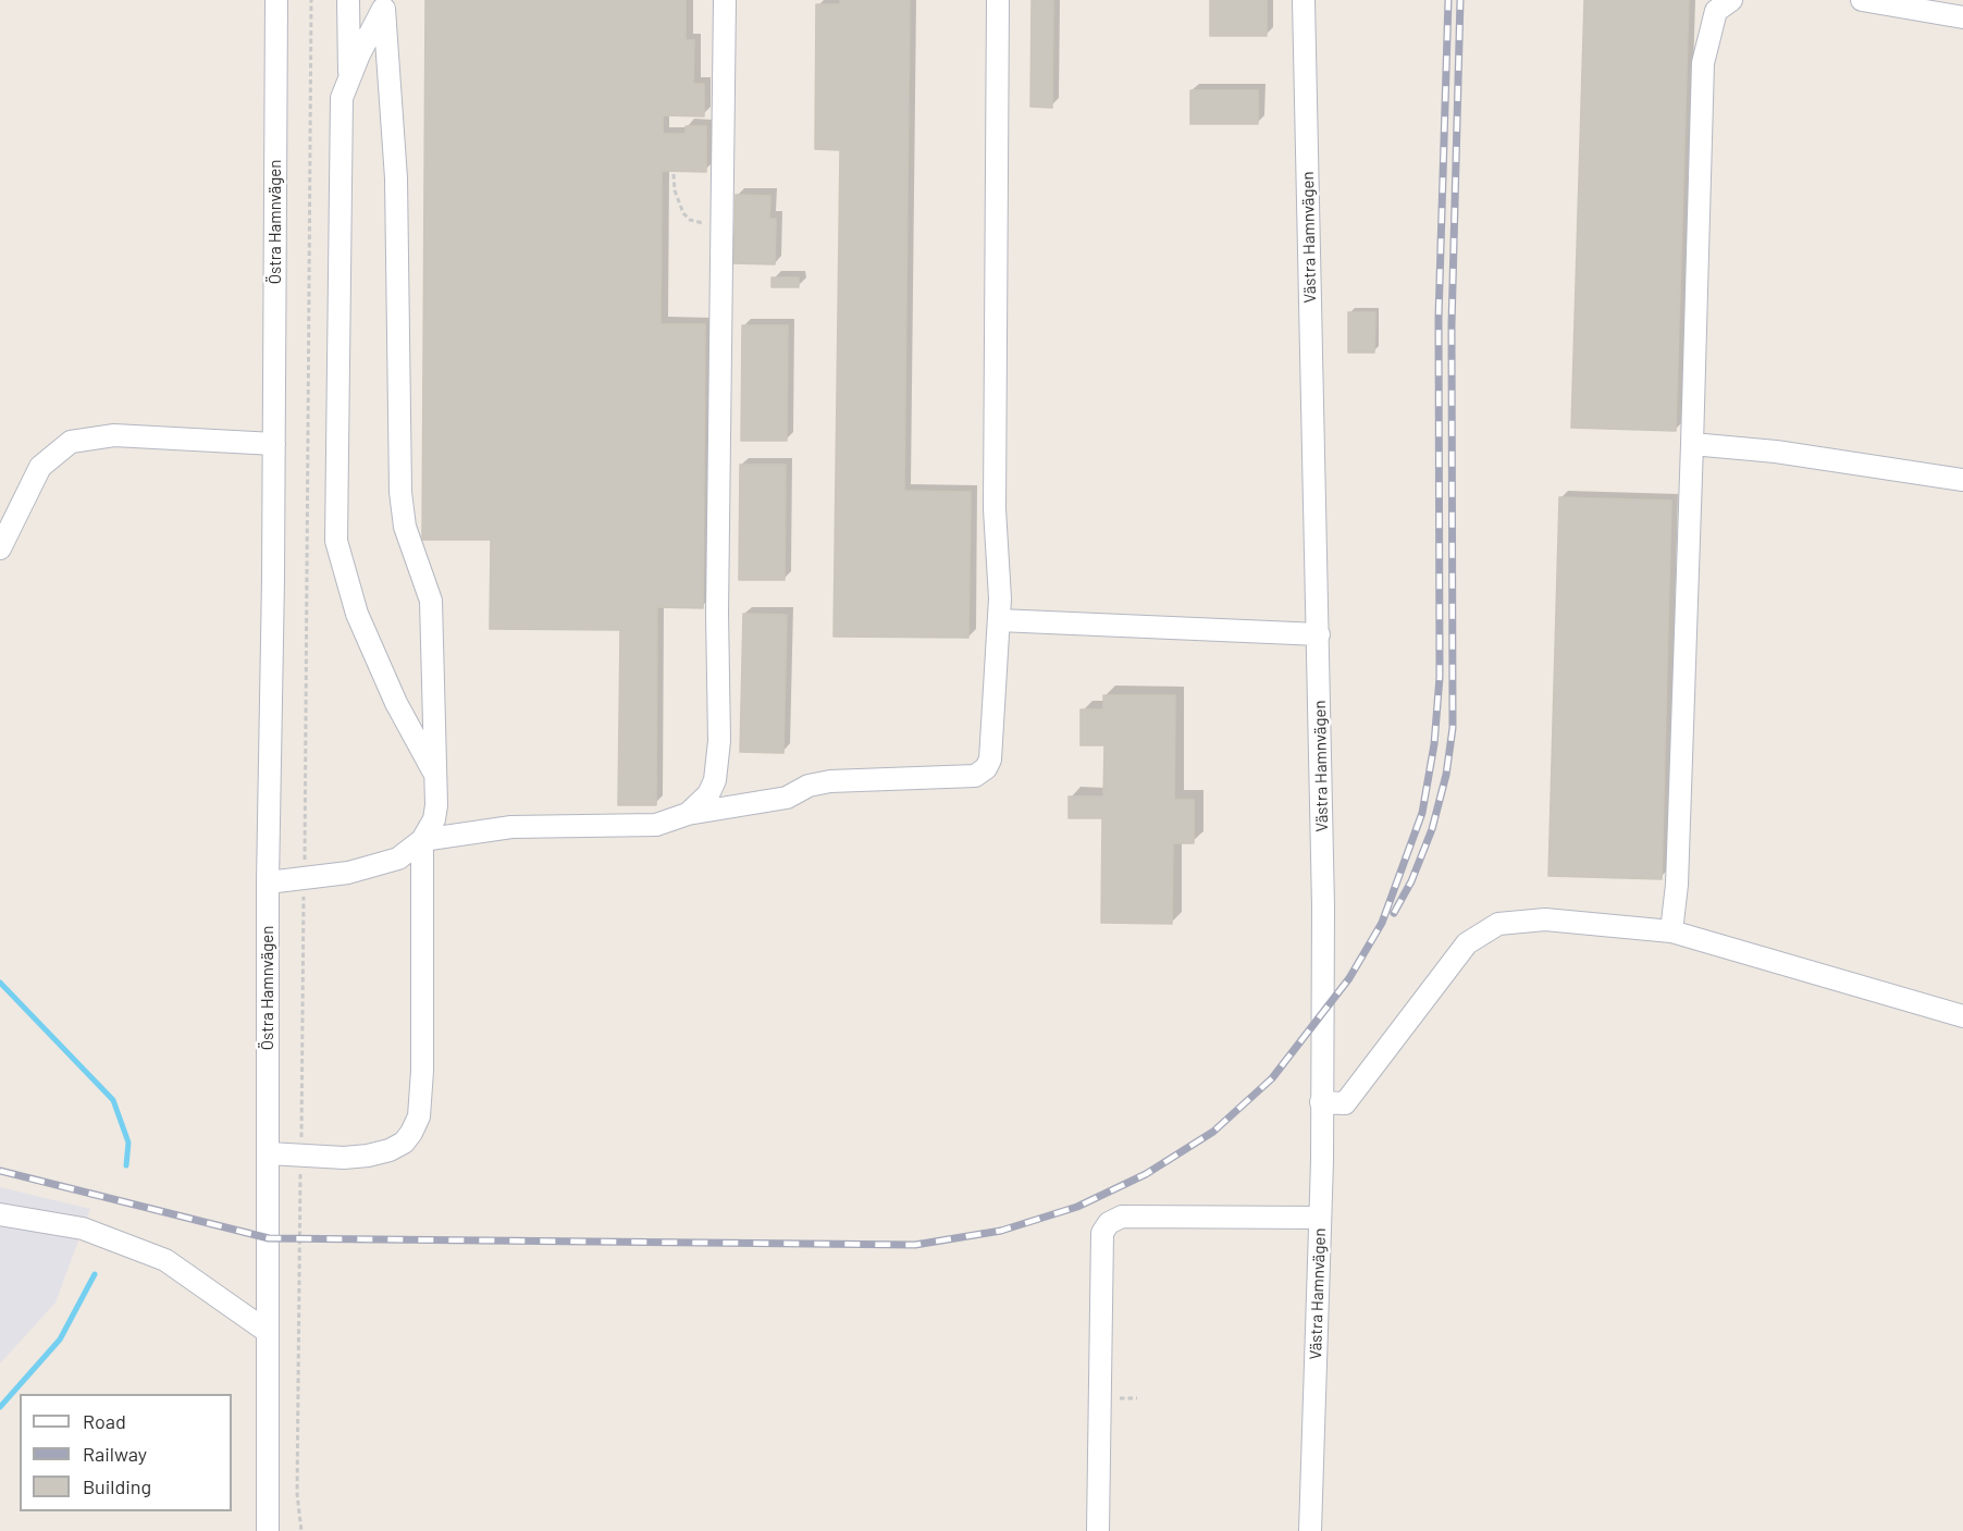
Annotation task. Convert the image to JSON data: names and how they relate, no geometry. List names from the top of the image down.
{
  "streets": {
    "street": ["Östra Hamnvägen", "Västra Hamnvägen"]
  },
  "legend": ["Road", "Railway", "Building"]
}
